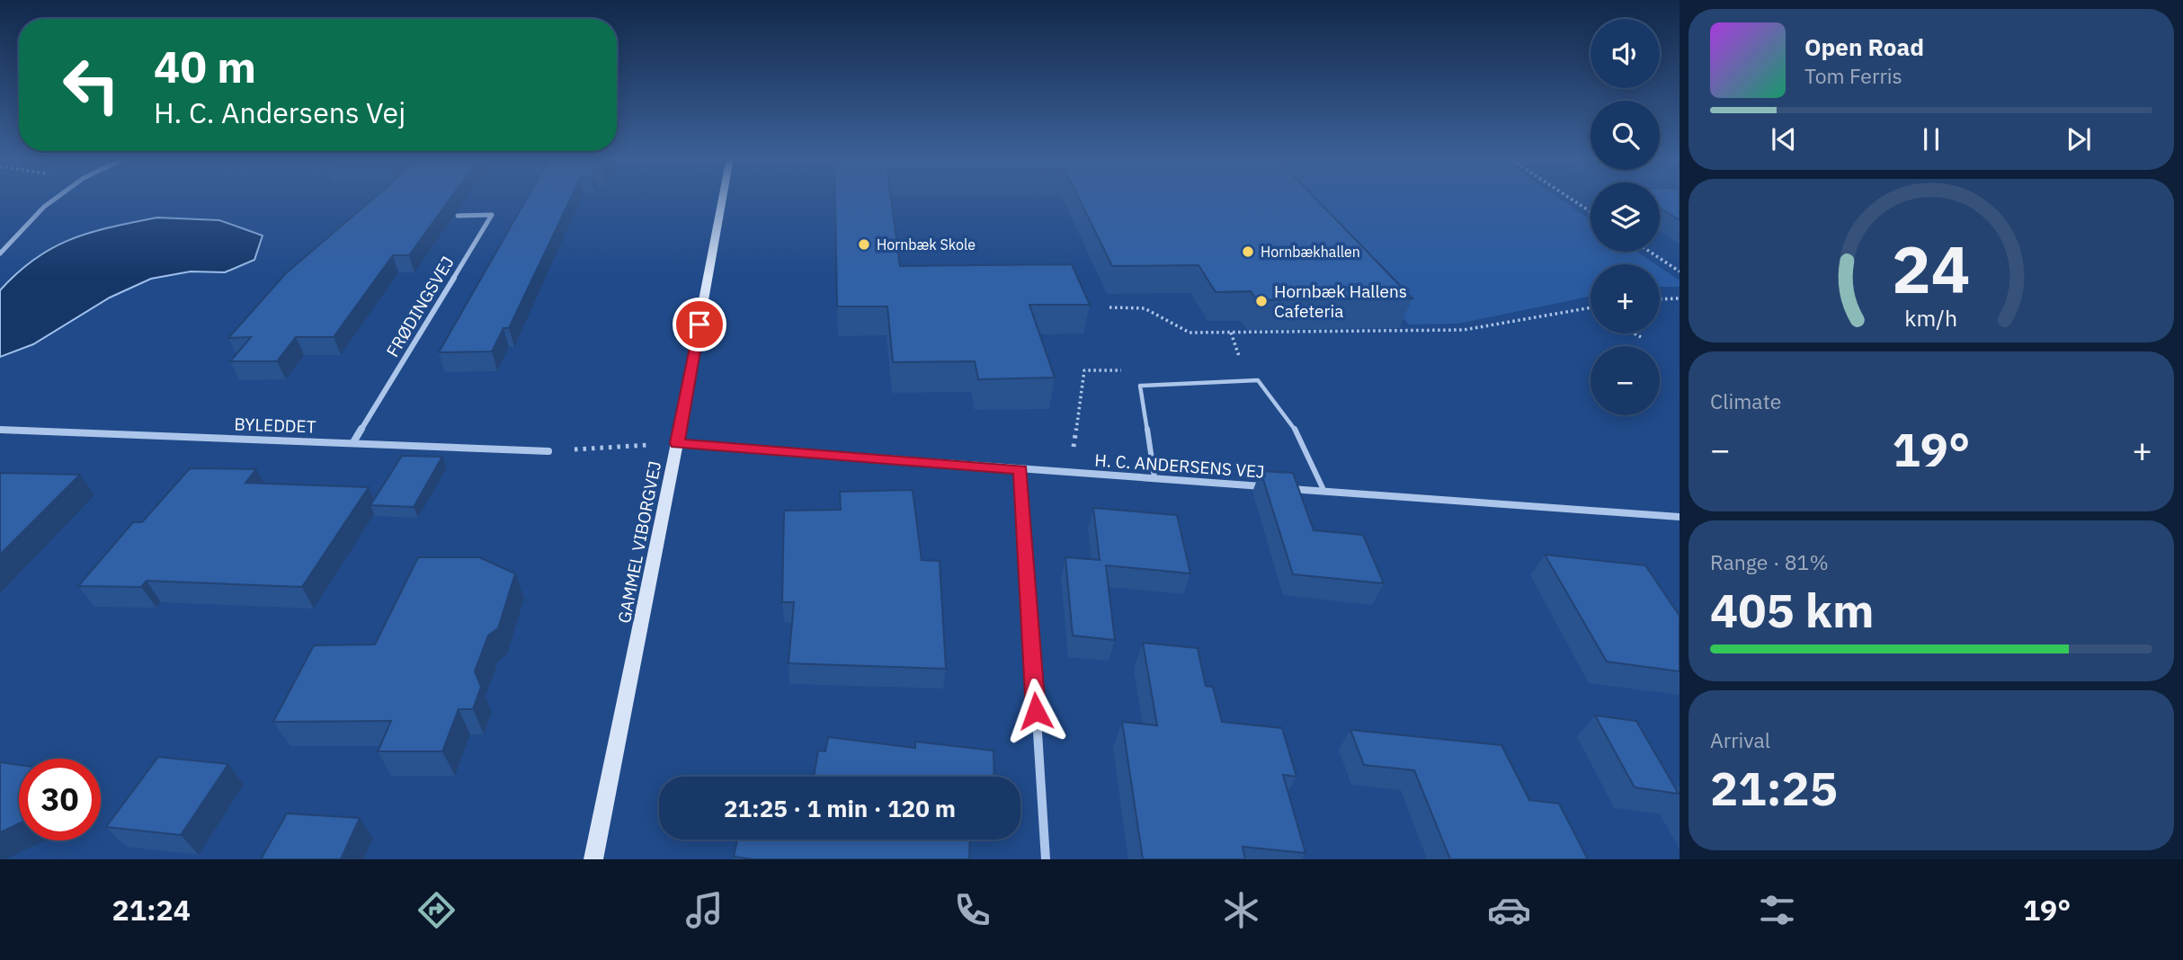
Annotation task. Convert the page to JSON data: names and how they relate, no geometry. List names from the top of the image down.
{
  "streets": {
    "main road": ["GAMMEL VIBORGVEJ"],
    "street": ["FRØDINGSVEJ", "BYLEDDET", "H. C. ANDERSENS VEJ"]
  },
  "crossings": [
    ["FRØDINGSVEJ", "BYLEDDET"],
    ["H. C. ANDERSENS VEJ", "GAMMEL VIBORGVEJ"]
  ],
  "places": ["Hornbæk Skole", "Hornbækhallen", "Hornbæk Hallens Cafeteria"],
  "page": {
    "map_buttons": ["+", "−"],
    "turn": ["40 m", "H. C. Andersens Vej"],
    "song": ["Open Road", "Tom Ferris"],
    "tile": [
      "Climate",
      ["Range · 81%", "405 km"],
      ["Arrival", "21:25"]
    ],
    "heat": ["−", "19°", "+"],
    "limit": "30",
    "trip": "21:25 · 1 min · 120 m",
    "tabs": ["21:24", "19°"],
    "gauge": ["24", "km/h"]
  }
}
